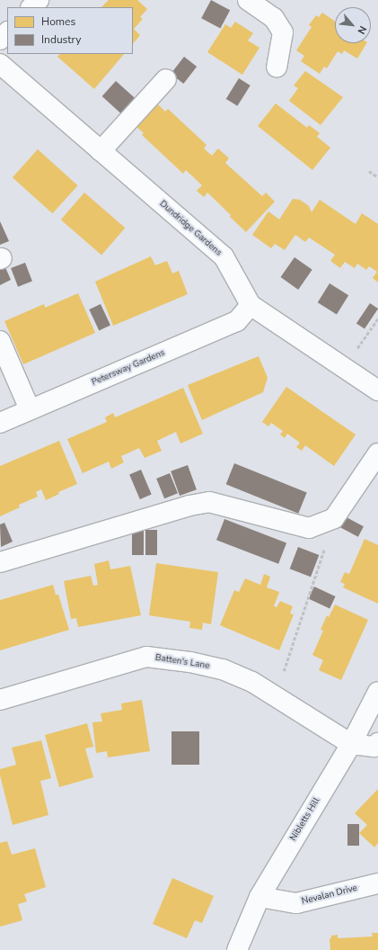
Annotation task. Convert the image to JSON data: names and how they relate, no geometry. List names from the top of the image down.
{
  "streets": {
    "street": [
      "Dundridge Gardens",
      "Petersway Gardens",
      "Batten's Lane",
      "Nibletts Hill",
      "Nevalan Drive"
    ]
  },
  "crossings": [
    ["Dundridge Gardens", "Petersway Gardens"],
    ["Batten's Lane", "Nibletts Hill"],
    ["Nibletts Hill", "Nevalan Drive"]
  ],
  "legend": ["Homes", "Industry"],
  "north": "bottom right"
}
